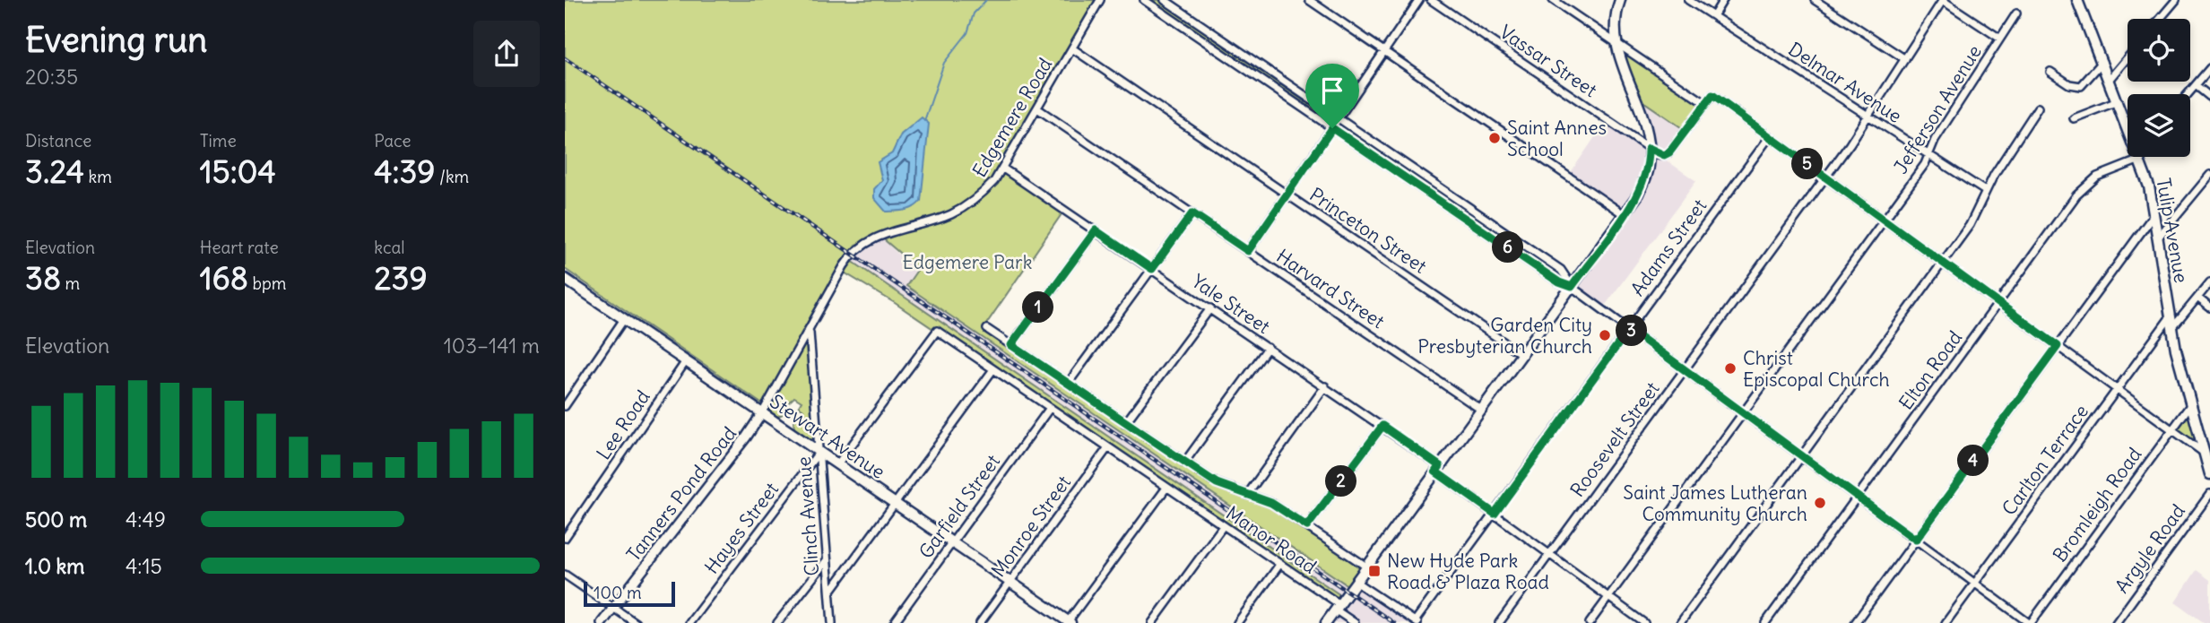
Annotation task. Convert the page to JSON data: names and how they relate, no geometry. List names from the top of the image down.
{
  "streets": {
    "main road": ["Tulip Avenue", "Stewart Avenue"],
    "street": [
      "Vassar Street",
      "Delmar Avenue",
      "Jefferson Avenue",
      "Edgemere Road",
      "Princeton Street",
      "Adams Street",
      "Harvard Street",
      "Yale Street",
      "Elton Road",
      "Lee Road",
      "Roosevelt Street",
      "Carlton Terrace",
      "Tanners Pond Road",
      "Bromleigh Road",
      "Garfield Street",
      "Clinch Avenue",
      "Monroe Street",
      "Hayes Street",
      "Manor Road",
      "Argyle Road"
    ]
  },
  "crossings": [
    ["Delmar Avenue", "Jefferson Avenue"],
    ["Delmar Avenue", "Roosevelt Street"],
    ["Jefferson Avenue", "Yale Street"],
    ["Edgemere Road", "Princeton Street"],
    ["Edgemere Road", "Harvard Street"],
    ["Edgemere Road", "Yale Street"],
    ["Edgemere Road", "Stewart Avenue"],
    ["Edgemere Road", "Tanners Pond Road"],
    ["Edgemere Road", "Clinch Avenue"],
    ["Tulip Avenue", "Elton Road"],
    ["Tulip Avenue", "Carlton Terrace"],
    ["Tulip Avenue", "Bromleigh Road"],
    ["Adams Street", "Yale Street"],
    ["Yale Street", "Roosevelt Street"],
    ["Lee Road", "Stewart Avenue"],
    ["Stewart Avenue", "Tanners Pond Road"],
    ["Stewart Avenue", "Garfield Street"],
    ["Stewart Avenue", "Clinch Avenue"],
    ["Stewart Avenue", "Monroe Street"],
    ["Stewart Avenue", "Hayes Street"],
    ["Stewart Avenue", "Manor Road"],
    ["Garfield Street", "Manor Road"],
    ["Clinch Avenue", "Hayes Street"],
    ["Monroe Street", "Manor Road"]
  ],
  "parks": ["Edgemere Park"],
  "places": {
    "other": [
      "Saint Annes School",
      "Garden City Presbyterian Church",
      "Christ Episcopal Church",
      "Saint James Lutheran Community Church"
    ],
    "transit": ["New Hyde Park Road & Plaza Road"]
  },
  "scale_bar": "100 m",
  "page": {
    "heading": ["Evening run", "20:35"],
    "stats": [
      ["Distance", "3.24 km"],
      ["Time", "15:04"],
      ["Pace", "4:39 /km"],
      ["Elevation", "38 m"],
      ["Heart rate", "168 bpm"],
      ["kcal", "239"]
    ],
    "pins": [
      "5",
      "6",
      "1",
      "3",
      "4",
      "2"
    ],
    "chart": ["Elevation", "103–141 m"],
    "list": [
      {
        "name": "500 m",
        "note": "4:49"
      },
      {
        "name": "1.0 km",
        "note": "4:15"
      }
    ],
    "scale": "100 m"
  }
}
